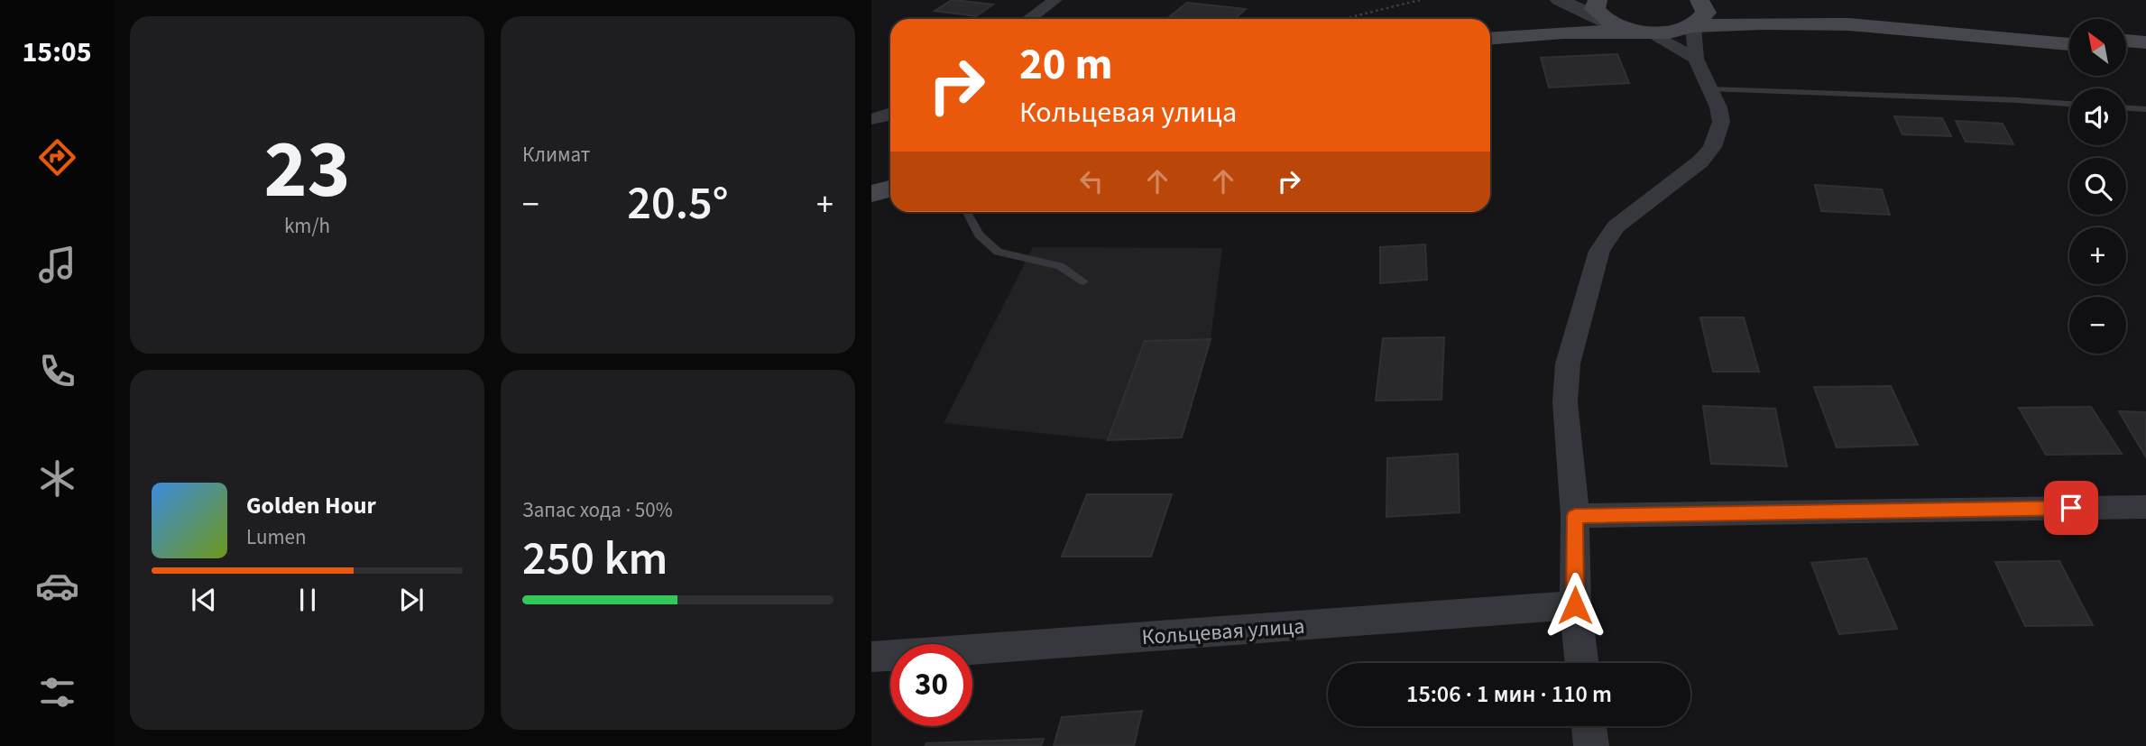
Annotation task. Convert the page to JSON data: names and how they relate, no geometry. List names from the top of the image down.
{
  "streets": {
    "street": ["Кольцевая улица"]
  },
  "north": "top left",
  "page": {
    "tabs": "15:05",
    "tile": [
      ["23", "km/h"],
      "Климат",
      ["Запас хода · 50%", "250 km"]
    ],
    "map_buttons": ["+", "−"],
    "turn": ["20 m", "Кольцевая улица"],
    "heat": ["−", "20.5°", "+"],
    "song": ["Golden Hour", "Lumen"],
    "limit": "30",
    "trip": "15:06 · 1 мин · 110 m"
  }
}
